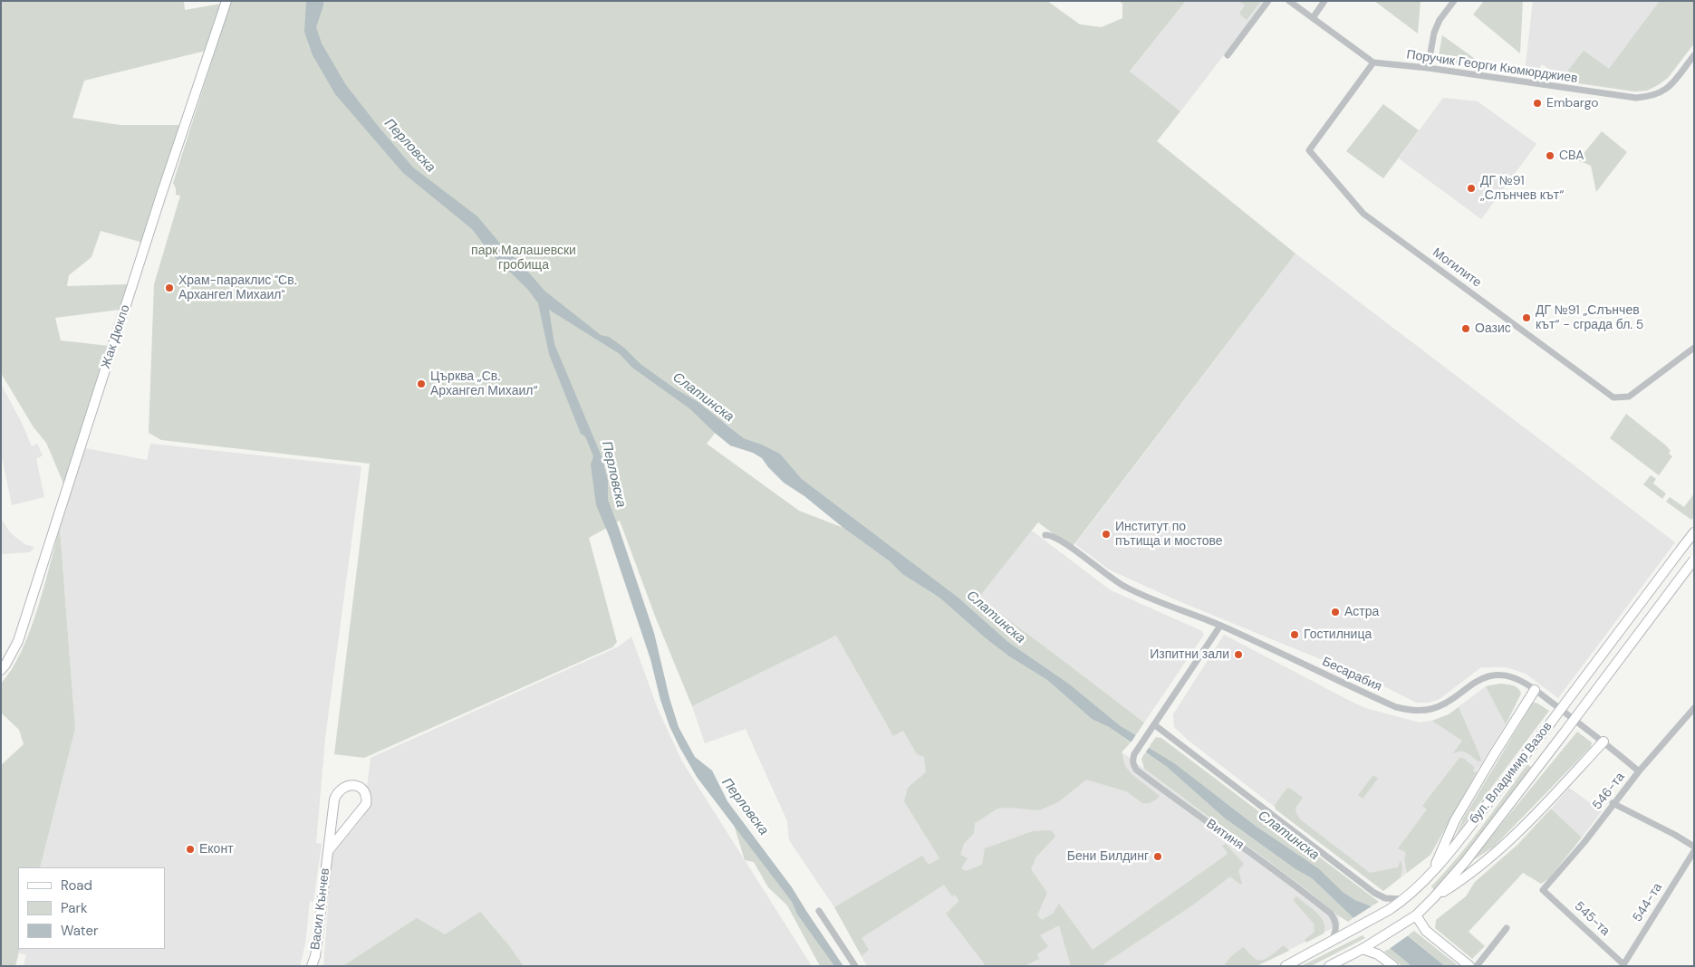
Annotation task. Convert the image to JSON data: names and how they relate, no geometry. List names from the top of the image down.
{
  "streets": {
    "main road": ["Жак Дюкло", "бул. Владимир Вазов", "Васил Кънчев"],
    "street": [
      "Поручик Георги Кюмюрджиев",
      "Могилите",
      "Бесарабия",
      "546-та",
      "Витиня",
      "544-та",
      "545-та"
    ]
  },
  "crossings": [
    ["Поручик Георги Кюмюрджиев", "Могилите"],
    ["Бесарабия", "546-та"],
    ["Бесарабия", "Витиня"],
    ["бул. Владимир Вазов", "Витиня"],
    ["546-та", "545-та"],
    ["544-та", "545-та"]
  ],
  "water": ["Перловска", "Слатинска"],
  "parks": ["парк Малашевски гробища"],
  "places": [
    "Embargo",
    "CBA",
    "ДГ №91 „Слънчев кът“",
    "Храм-параклис \"Св. Архангел Михаил\"",
    "ДГ №91 „Слънчев кът“ - сграда бл. 5",
    "Оазис",
    "Църква „Св. Архангел Михаил“",
    "Институт по пътища и мостове",
    "Астра",
    "Гостилница",
    "Изпитни зали",
    "Еконт",
    "Бени Билдинг"
  ],
  "legend": ["Road", "Park", "Water"]
}
